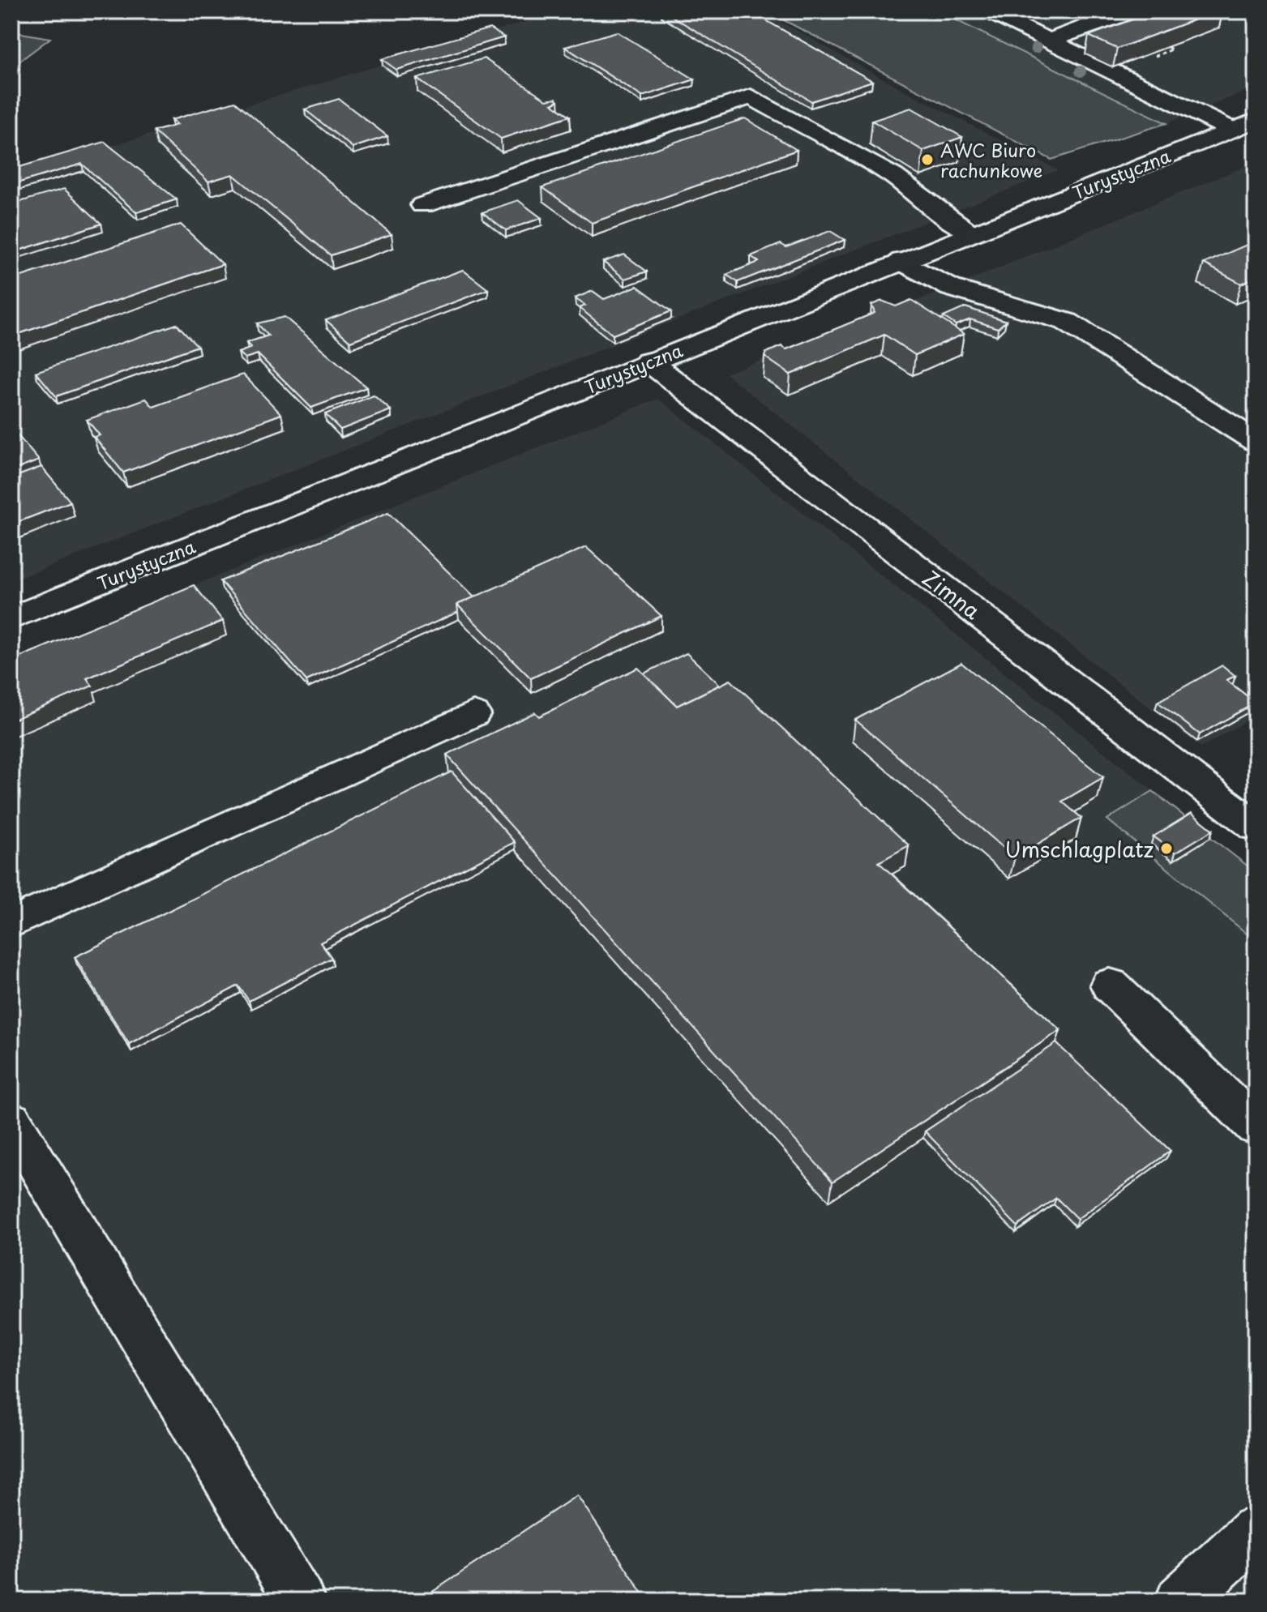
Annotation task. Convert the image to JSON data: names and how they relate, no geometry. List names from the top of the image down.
{
  "streets": {
    "main road": ["Turystyczna", "Zimna"]
  },
  "crossings": [
    ["Turystyczna", "Zimna"]
  ],
  "places": ["AWC Biuro rachunkowe", "Umschlagplatz"]
}
